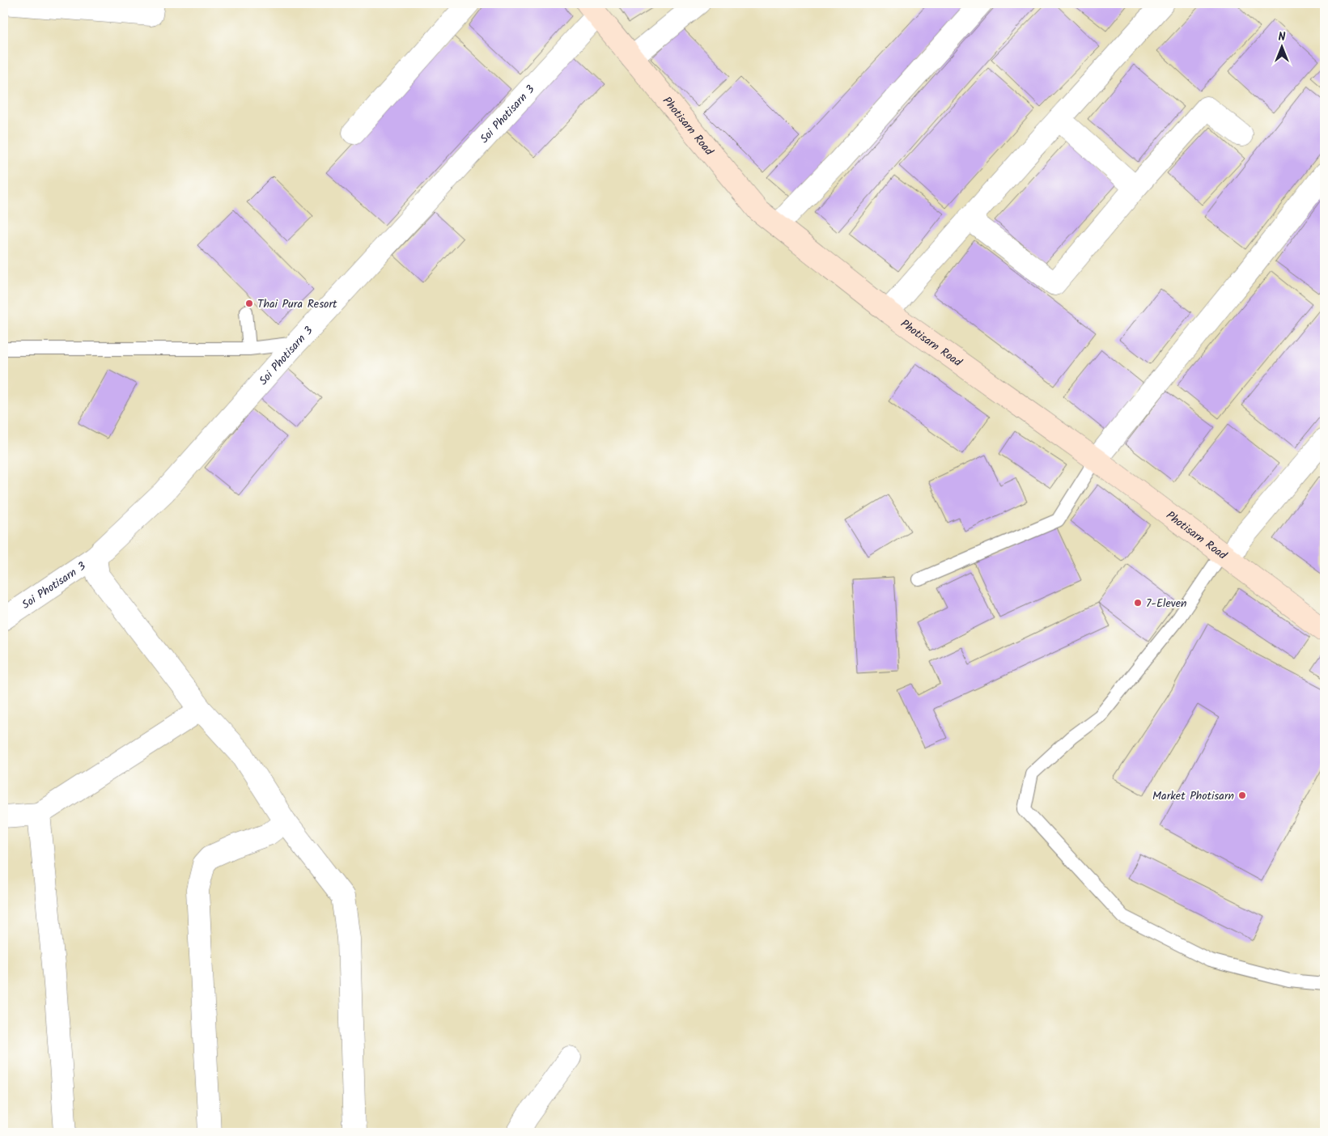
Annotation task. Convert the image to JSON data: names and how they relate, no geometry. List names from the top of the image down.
{
  "streets": {
    "street": ["Soi Photisarn 3", "Photisarn Road"]
  },
  "crossings": [
    ["Soi Photisarn 3", "Photisarn Road"]
  ],
  "places": ["Thai Pura Resort", "7-Eleven", "Market Photisarn"],
  "north": "top"
}
